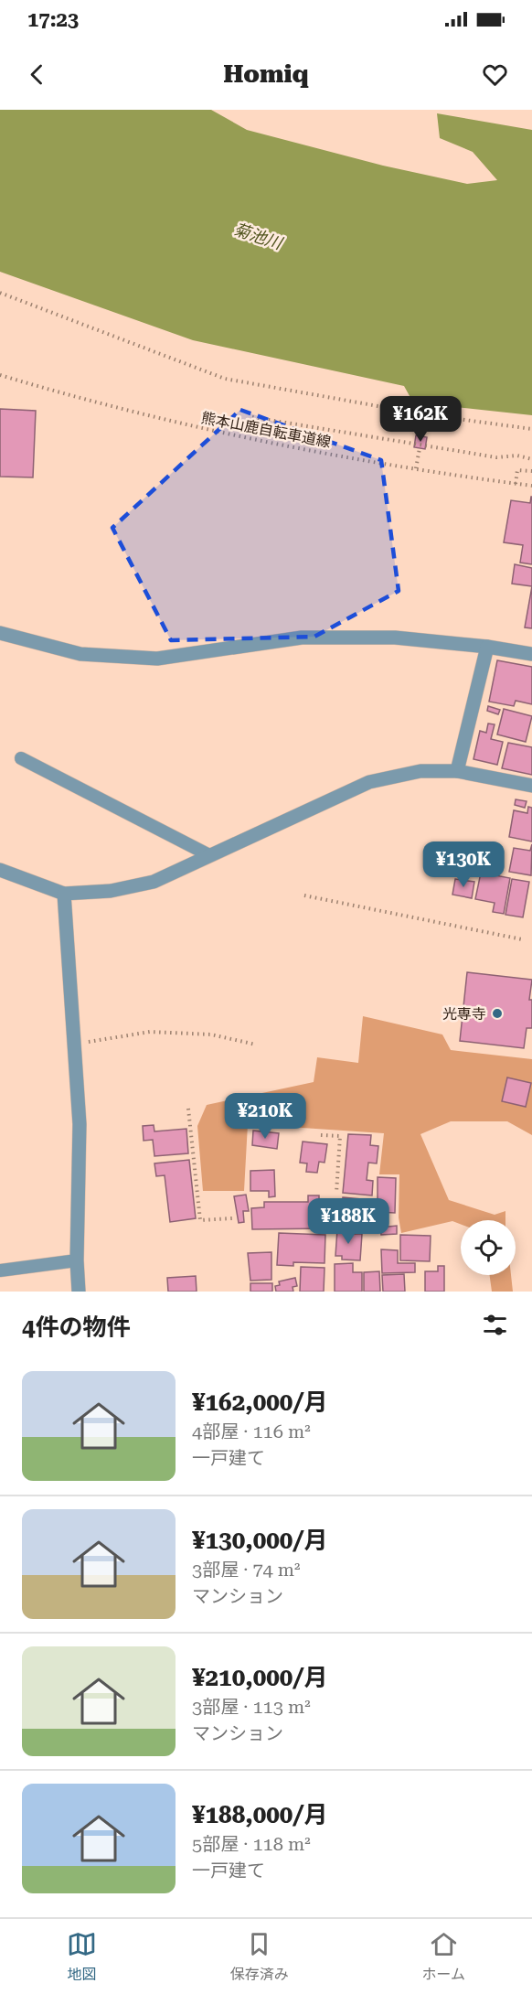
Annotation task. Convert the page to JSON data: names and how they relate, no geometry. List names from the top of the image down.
{
  "streets": {
    "path": ["熊本山鹿自転車道線"]
  },
  "water": ["菊池川"],
  "places": ["光専寺"],
  "page": {
    "status": "17:23",
    "header": "Homiq",
    "price": [
      "¥162K",
      "¥130K",
      "¥210K",
      "¥188K"
    ],
    "heading": "4件の物件",
    "list": [
      {
        "name": "¥162,000/月",
        "note": "4部屋 · 116 m² · 一戸建て"
      },
      {
        "name": "¥130,000/月",
        "note": "3部屋 · 74 m² · マンション"
      },
      {
        "name": "¥210,000/月",
        "note": "3部屋 · 113 m² · マンション"
      },
      {
        "name": "¥188,000/月",
        "note": "5部屋 · 118 m² · 一戸建て"
      }
    ],
    "tabs": ["地図", "保存済み", "ホーム"]
  }
}
